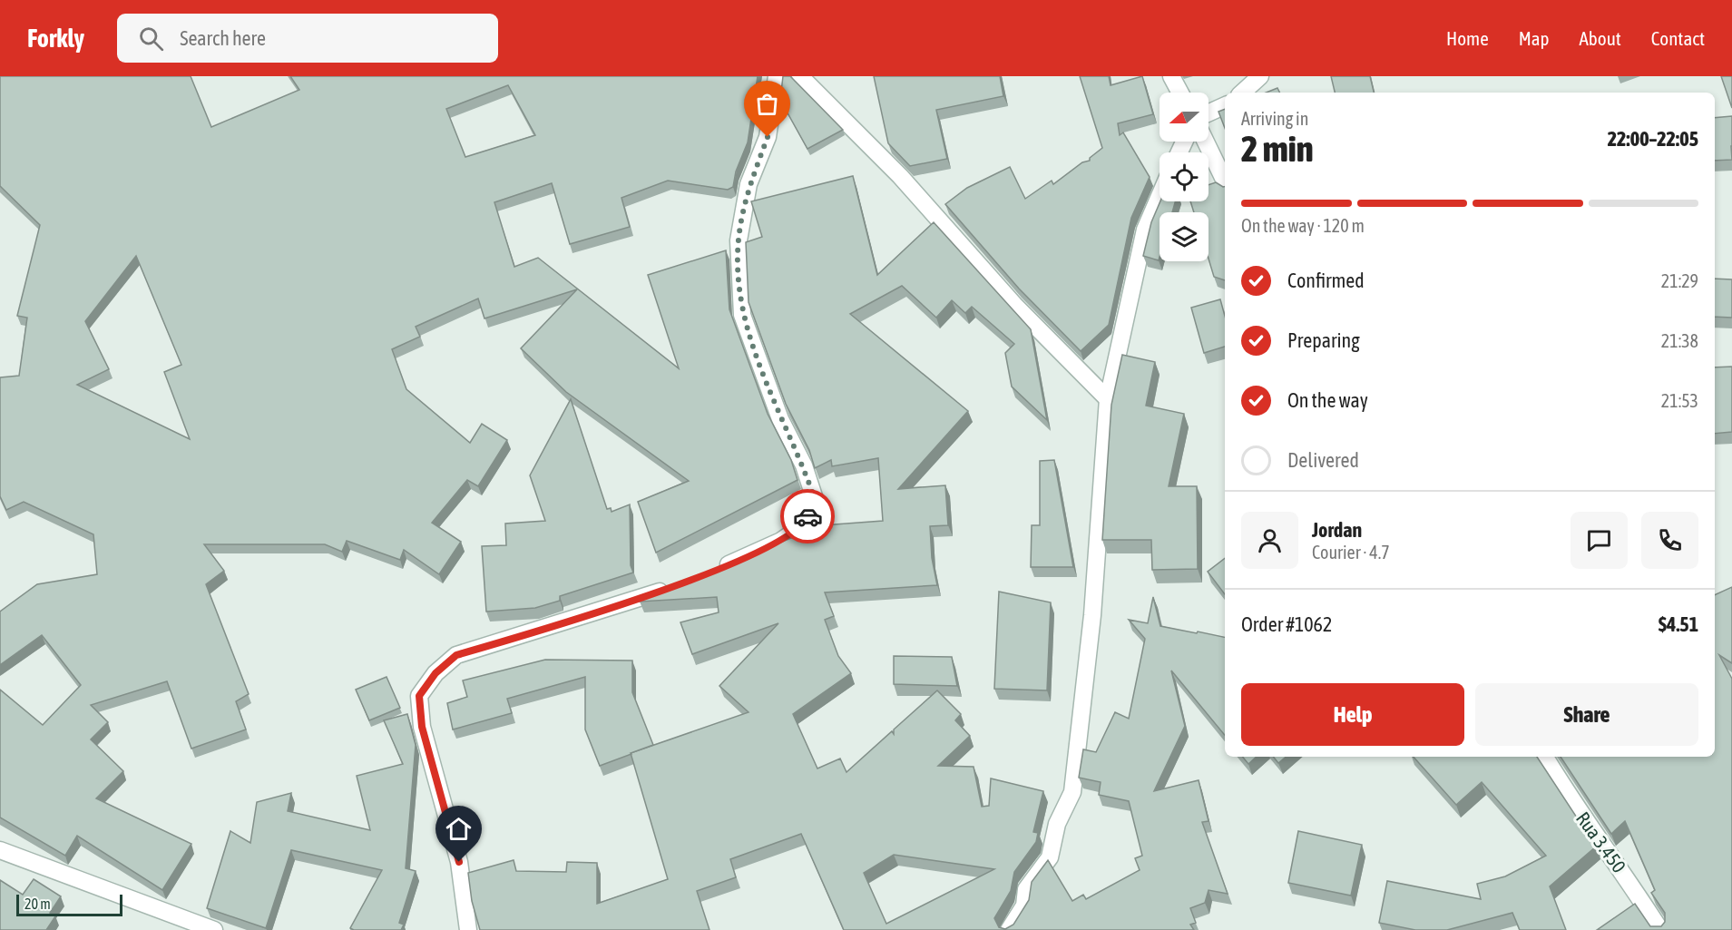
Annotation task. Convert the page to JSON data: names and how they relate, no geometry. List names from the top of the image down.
{
  "streets": {
    "street": ["Rua 3.450"]
  },
  "scale_bar": "20 m",
  "north": "left",
  "page": {
    "header": "Forkly",
    "search": "Search here",
    "nav": [
      "Home",
      "Map",
      "About",
      "Contact"
    ],
    "heading": ["2 min", "Arriving in", "22:00–22:05"],
    "panel": [
      "Jordan",
      "Courier · 4.7",
      "Order #1062",
      "$4.51"
    ],
    "bar": "On the way · 120 m",
    "list": [
      ["Confirmed", "21:29"],
      ["Preparing", "21:38"],
      ["On the way", "21:53"],
      "Delivered"
    ],
    "buttons": ["Help", "Share"],
    "scale": "20 m"
  }
}
